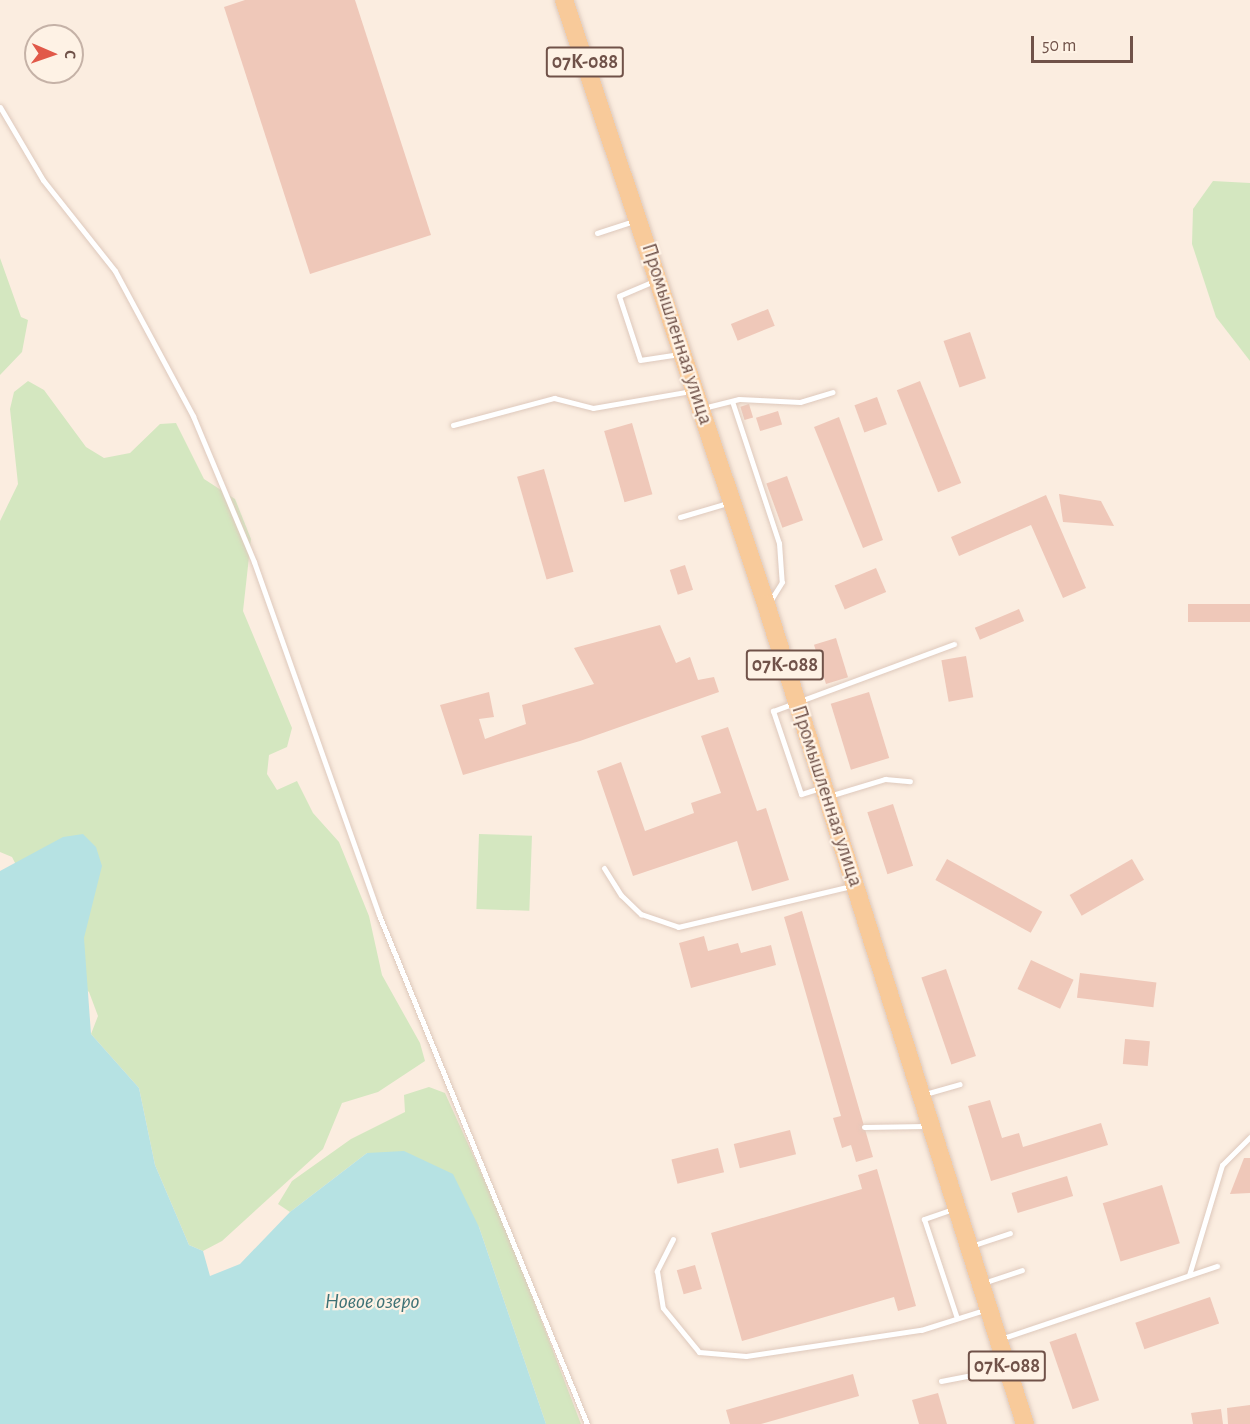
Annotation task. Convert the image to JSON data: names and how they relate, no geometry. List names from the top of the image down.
{
  "streets": {
    "main road": ["07К-088", "Промышленная улица"]
  },
  "water": ["Новое озеро"],
  "scale_bar": "50 m",
  "north": "right"
}
